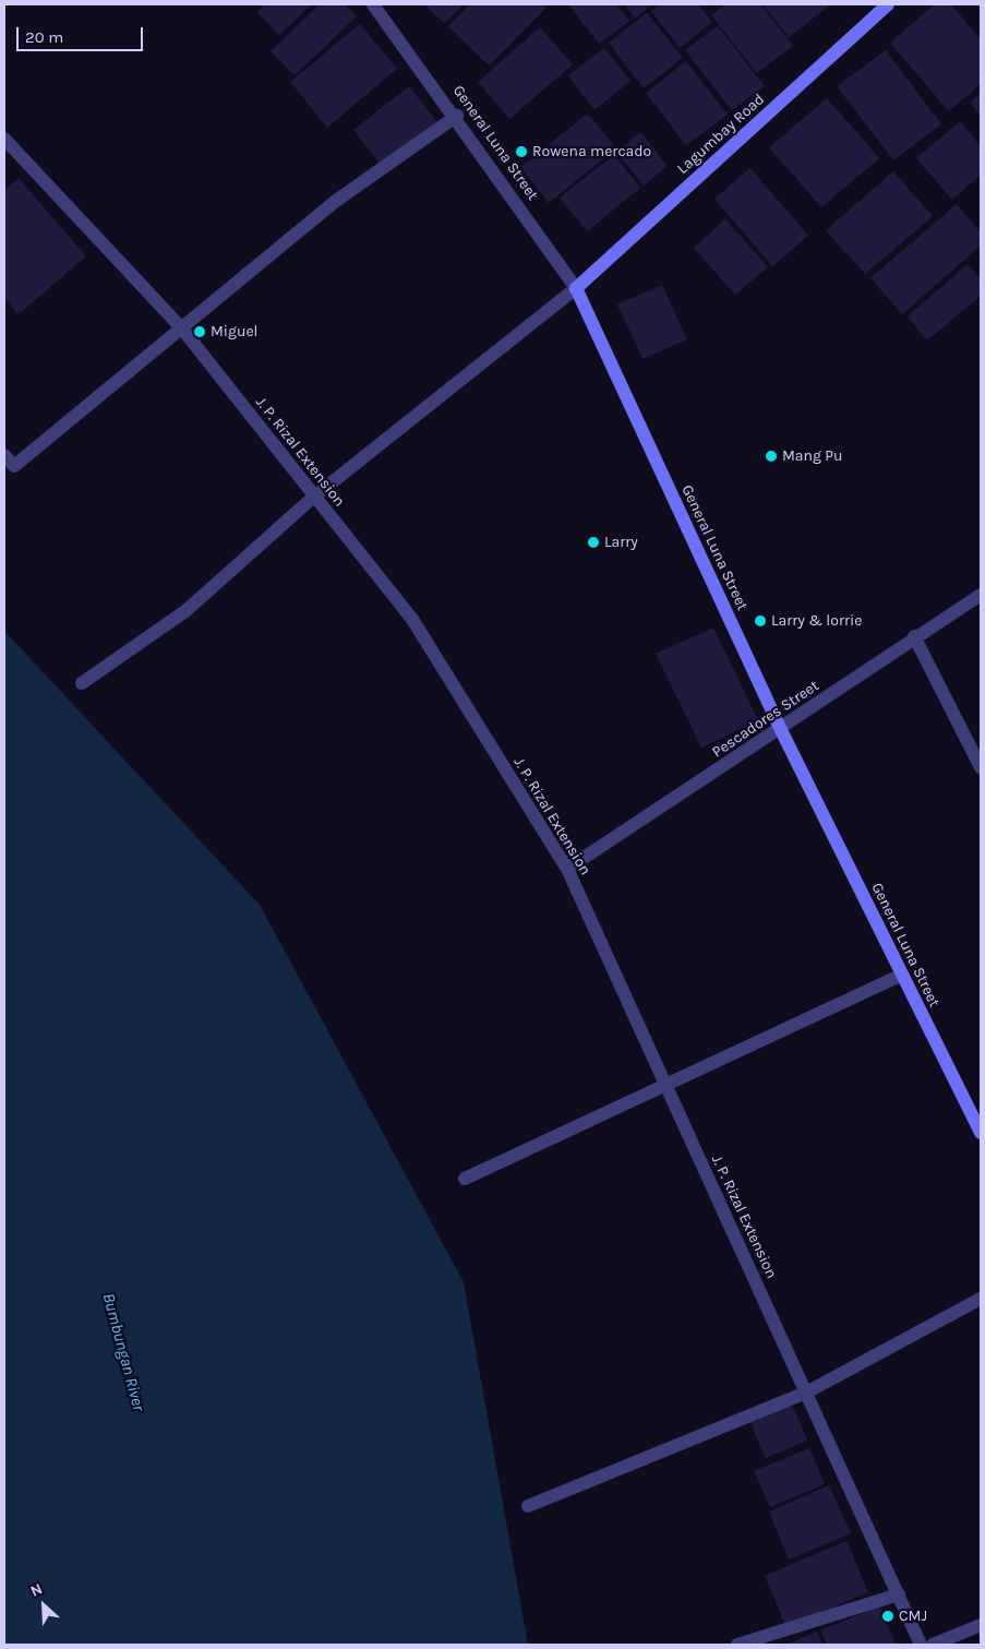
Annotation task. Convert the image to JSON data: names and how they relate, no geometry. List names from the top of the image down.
{
  "streets": {
    "street": [
      "Lagumbay Road",
      "General Luna Street",
      "J. P. Rizal Extension",
      "Pescadores Street"
    ]
  },
  "crossings": [
    ["Lagumbay Road", "General Luna Street"],
    ["General Luna Street", "Pescadores Street"],
    ["J. P. Rizal Extension", "Pescadores Street"]
  ],
  "water": ["Bumbungan River"],
  "places": [
    "Rowena mercado",
    "Miguel",
    "Mang Pu",
    "Larry",
    "Larry & lorrie",
    "CMJ"
  ],
  "scale_bar": "20 m",
  "north": "top left"
}
